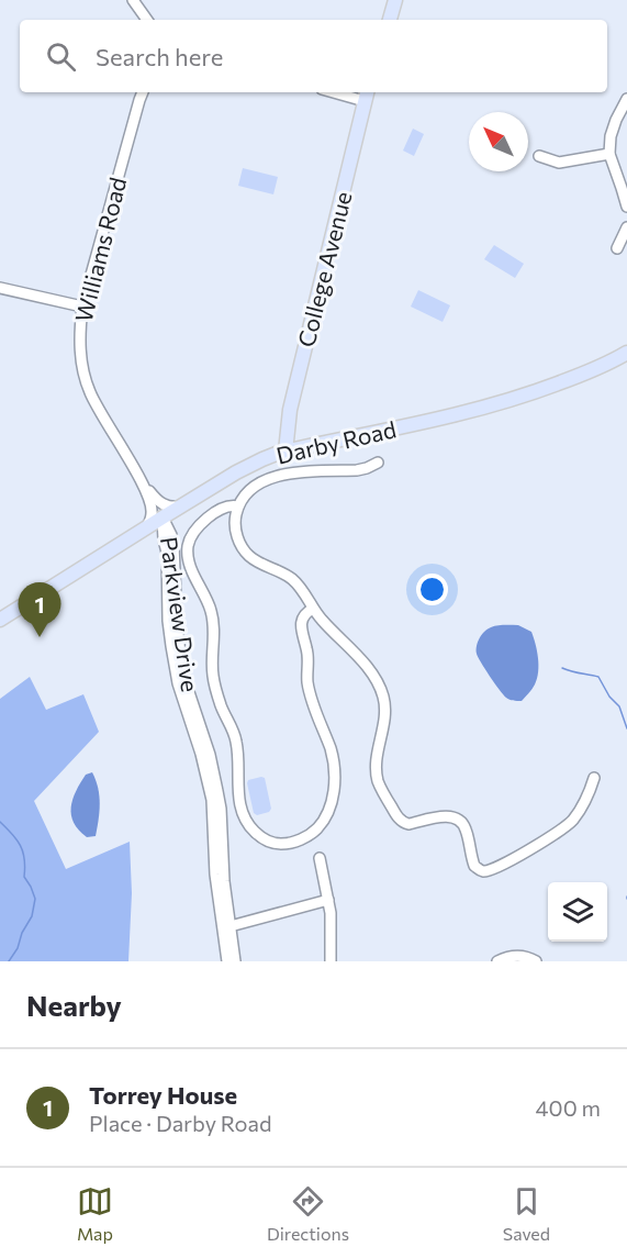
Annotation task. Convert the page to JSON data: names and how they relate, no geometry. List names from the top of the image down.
{
  "streets": {
    "main road": ["College Avenue", "Darby Road"],
    "street": ["Williams Road", "Parkview Drive"]
  },
  "crossings": [
    ["Williams Road", "Darby Road"],
    ["College Avenue", "Darby Road"],
    ["Darby Road", "Parkview Drive"]
  ],
  "north": "top left",
  "page": {
    "search": "Search here",
    "pins": "1",
    "heading": "Nearby",
    "list": [
      {
        "mark": "1",
        "name": "Torrey House",
        "note": "Place · Darby Road",
        "value": "400 m"
      }
    ],
    "nav": ["Map", "Directions", "Saved"]
  }
}
